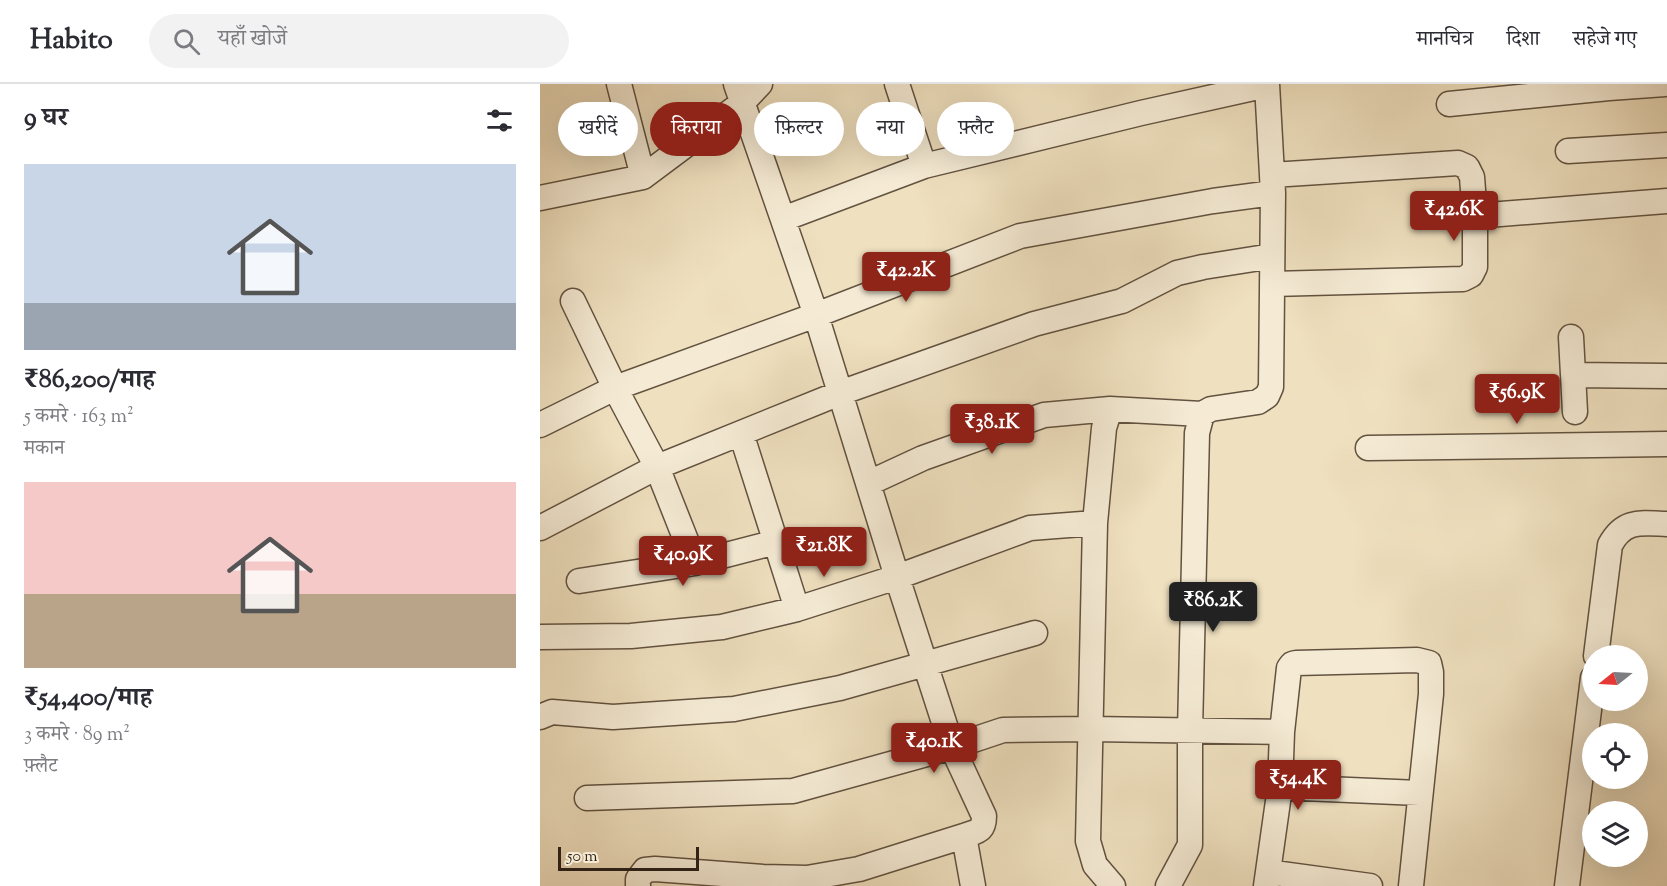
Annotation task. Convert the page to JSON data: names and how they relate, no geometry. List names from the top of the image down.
{
  "scale_bar": "50 m",
  "north": "left",
  "page": {
    "header": "Habito",
    "search": "यहाँ खोजें",
    "nav": ["मानचित्र", "दिशा", "सहेजे गए"],
    "heading": "9 घर",
    "chip": [
      "खरीदें",
      "किराया",
      "फ़िल्टर",
      "नया",
      "फ़्लैट"
    ],
    "list": [
      {
        "name": "₹86,200/माह",
        "note": "5 कमरे · 163 m² · मकान"
      },
      {
        "name": "₹54,400/माह",
        "note": "3 कमरे · 89 m² · फ़्लैट"
      }
    ],
    "price": [
      "₹42.6K",
      "₹42.2K",
      "₹56.9K",
      "₹38.1K",
      "₹21.8K",
      "₹40.9K",
      "₹86.2K",
      "₹40.1K",
      "₹54.4K"
    ],
    "scale": "50 m"
  }
}
